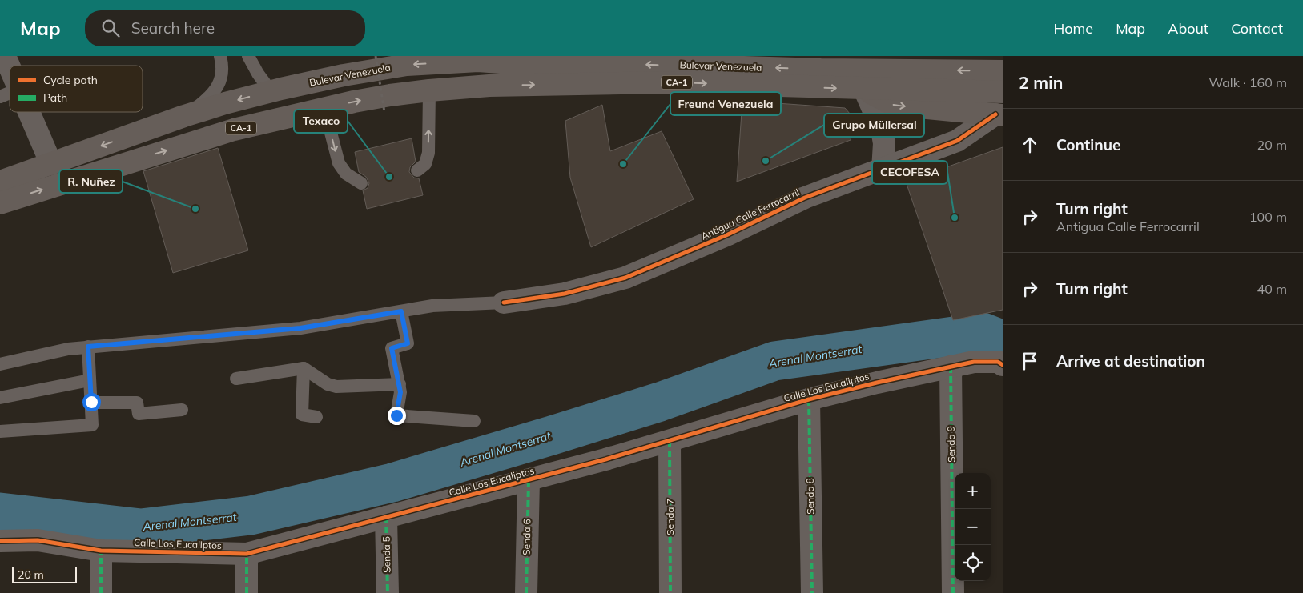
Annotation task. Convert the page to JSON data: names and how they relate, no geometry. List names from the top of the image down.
{
  "streets": {
    "highway": ["Bulevar Venezuela", "CA-1"],
    "street": [
      "Antigua Calle Ferrocarril",
      "Calle Los Eucaliptos",
      "Senda 9",
      "Senda 8",
      "Senda 7",
      "Senda 6",
      "Senda 5"
    ]
  },
  "crossings": [
    ["Calle Los Eucaliptos", "Senda 9"],
    ["Calle Los Eucaliptos", "Senda 8"],
    ["Calle Los Eucaliptos", "Senda 7"],
    ["Calle Los Eucaliptos", "Senda 6"],
    ["Calle Los Eucaliptos", "Senda 5"]
  ],
  "water": ["Arenal Montserrat"],
  "places": [
    "Grupo Müllersal",
    "Freund Venezuela",
    "Texaco",
    "R. Nuñez",
    "CECOFESA"
  ],
  "legend": ["Cycle path", "Path"],
  "scale_bar": "20 m",
  "page": {
    "header": "Map",
    "search": "Search here",
    "nav": [
      "Home",
      "Map",
      "About",
      "Contact"
    ],
    "heading": ["2 min", "Walk · 160 m"],
    "list": [
      ["Continue", "20 m"],
      ["Turn right", "Antigua Calle Ferrocarril", "100 m"],
      ["Turn right", "40 m"],
      "Arrive at destination"
    ],
    "map_buttons": ["+", "−"],
    "scale": "20 m"
  }
}
